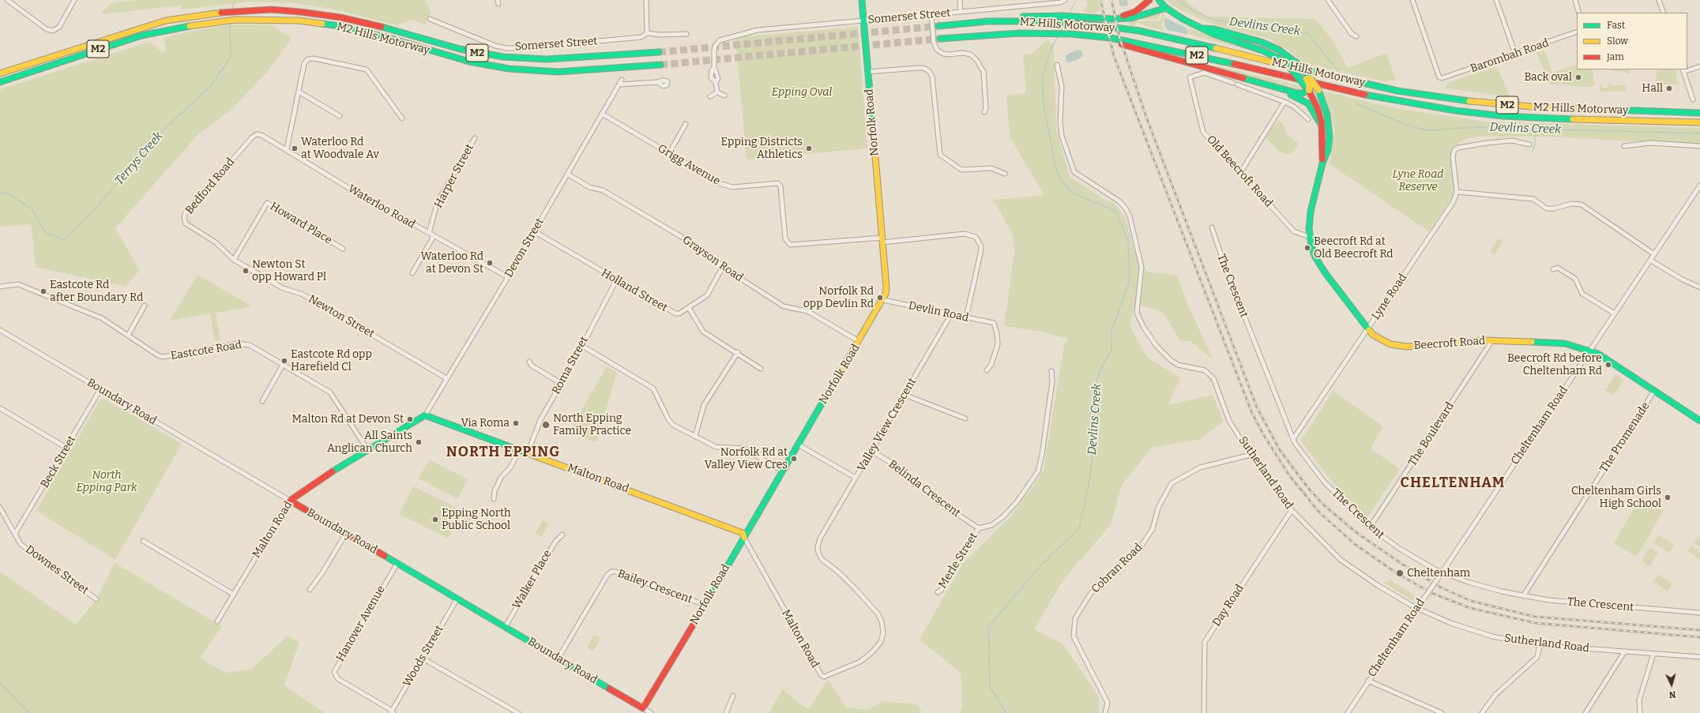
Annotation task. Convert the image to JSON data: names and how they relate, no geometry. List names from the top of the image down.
{
  "streets": {
    "main road": [
      "M2 Hills Motorway",
      "M2",
      "Norfolk Road",
      "Beecroft Road",
      "Boundary Road",
      "Malton Road"
    ],
    "street": [
      "Somerset Street",
      "Barombah Road",
      "Grigg Avenue",
      "Old Beecroft Road",
      "Harper Street",
      "Bedford Road",
      "Waterloo Road",
      "Howard Place",
      "Devon Street",
      "Grayson Road",
      "The Crescent",
      "Holland Street",
      "Lyne Road",
      "Devlin Road",
      "Newton Street",
      "Eastcote Road",
      "Roma Street",
      "Valley View Crescent",
      "Cheltenham Road",
      "The Boulevard",
      "The Promenade",
      "Beck Street",
      "Sutherland Road",
      "Belinda Crescent",
      "Merle Street",
      "Cobran Road",
      "Downes Street",
      "Walker Place",
      "Bailey Crescent",
      "Day Road",
      "Hanover Avenue",
      "Woods Street"
    ]
  },
  "crossings": [
    ["Somerset Street", "Norfolk Road"],
    ["M2 Hills Motorway", "M2"],
    ["M2", "Beecroft Road"],
    ["Norfolk Road", "Grigg Avenue"],
    ["Norfolk Road", "Grayson Road"],
    ["Norfolk Road", "Devlin Road"],
    ["Norfolk Road", "Boundary Road"],
    ["Norfolk Road", "Valley View Crescent"],
    ["Norfolk Road", "Malton Road"],
    ["Norfolk Road", "Bailey Crescent"],
    ["Grigg Avenue", "Devon Street"],
    ["Old Beecroft Road", "Beecroft Road"],
    ["Harper Street", "Waterloo Road"],
    ["Bedford Road", "Waterloo Road"],
    ["Bedford Road", "Howard Place"],
    ["Bedford Road", "Newton Street"],
    ["Waterloo Road", "Devon Street"],
    ["Howard Place", "Newton Street"],
    ["Devon Street", "Grayson Road"],
    ["Devon Street", "Holland Street"],
    ["Devon Street", "Newton Street"],
    ["Devon Street", "Malton Road"],
    ["Grayson Road", "Holland Street"],
    ["The Crescent", "Lyne Road"],
    ["The Crescent", "Cheltenham Road"],
    ["The Crescent", "The Boulevard"],
    ["The Crescent", "The Promenade"],
    ["Holland Street", "Roma Street"],
    ["Lyne Road", "Beecroft Road"],
    ["Devlin Road", "Valley View Crescent"],
    ["Beecroft Road", "Cheltenham Road"],
    ["Beecroft Road", "The Boulevard"],
    ["Beecroft Road", "The Promenade"],
    ["Eastcote Road", "Malton Road"],
    ["Roma Street", "Malton Road"],
    ["Boundary Road", "Beck Street"],
    ["Boundary Road", "Malton Road"],
    ["Boundary Road", "Walker Place"],
    ["Boundary Road", "Bailey Crescent"],
    ["Boundary Road", "Hanover Avenue"],
    ["Boundary Road", "Woods Street"],
    ["Valley View Crescent", "Malton Road"],
    ["Valley View Crescent", "Belinda Crescent"],
    ["Cheltenham Road", "Sutherland Road"],
    ["Beck Street", "Downes Street"],
    ["Sutherland Road", "Cobran Road"],
    ["Sutherland Road", "Day Road"],
    ["Belinda Crescent", "Merle Street"],
    ["Hanover Avenue", "Woods Street"]
  ],
  "districts": ["NORTH EPPING", "CHELTENHAM"],
  "water": ["Devlins Creek", "Terrys Creek"],
  "parks": ["Epping Oval", "Lyne Road Reserve", "North Epping Park"],
  "places": [
    "Back oval",
    "Hall",
    "Waterloo Rd at Woodvale Av",
    "Epping Districts Athletics",
    "Beecroft Rd at Old Beecroft Rd",
    "Waterloo Rd at Devon St",
    "Newton St opp Howard Pl",
    "Eastcote Rd after Boundary Rd",
    "Norfolk Rd opp Devlin Rd",
    "Eastcote Rd opp Harefield Cl",
    "Beecroft Rd before Cheltenham Rd",
    "Malton Rd at Devon St",
    "Via Roma",
    "North Epping Family Practice",
    "All Saints Anglican Church",
    "Norfolk Rd at Valley View Cres",
    "Cheltenham Girls High School",
    "Epping North Public School",
    "Cheltenham"
  ],
  "legend": ["Fast", "Slow", "Jam"],
  "north": "bottom"
}
